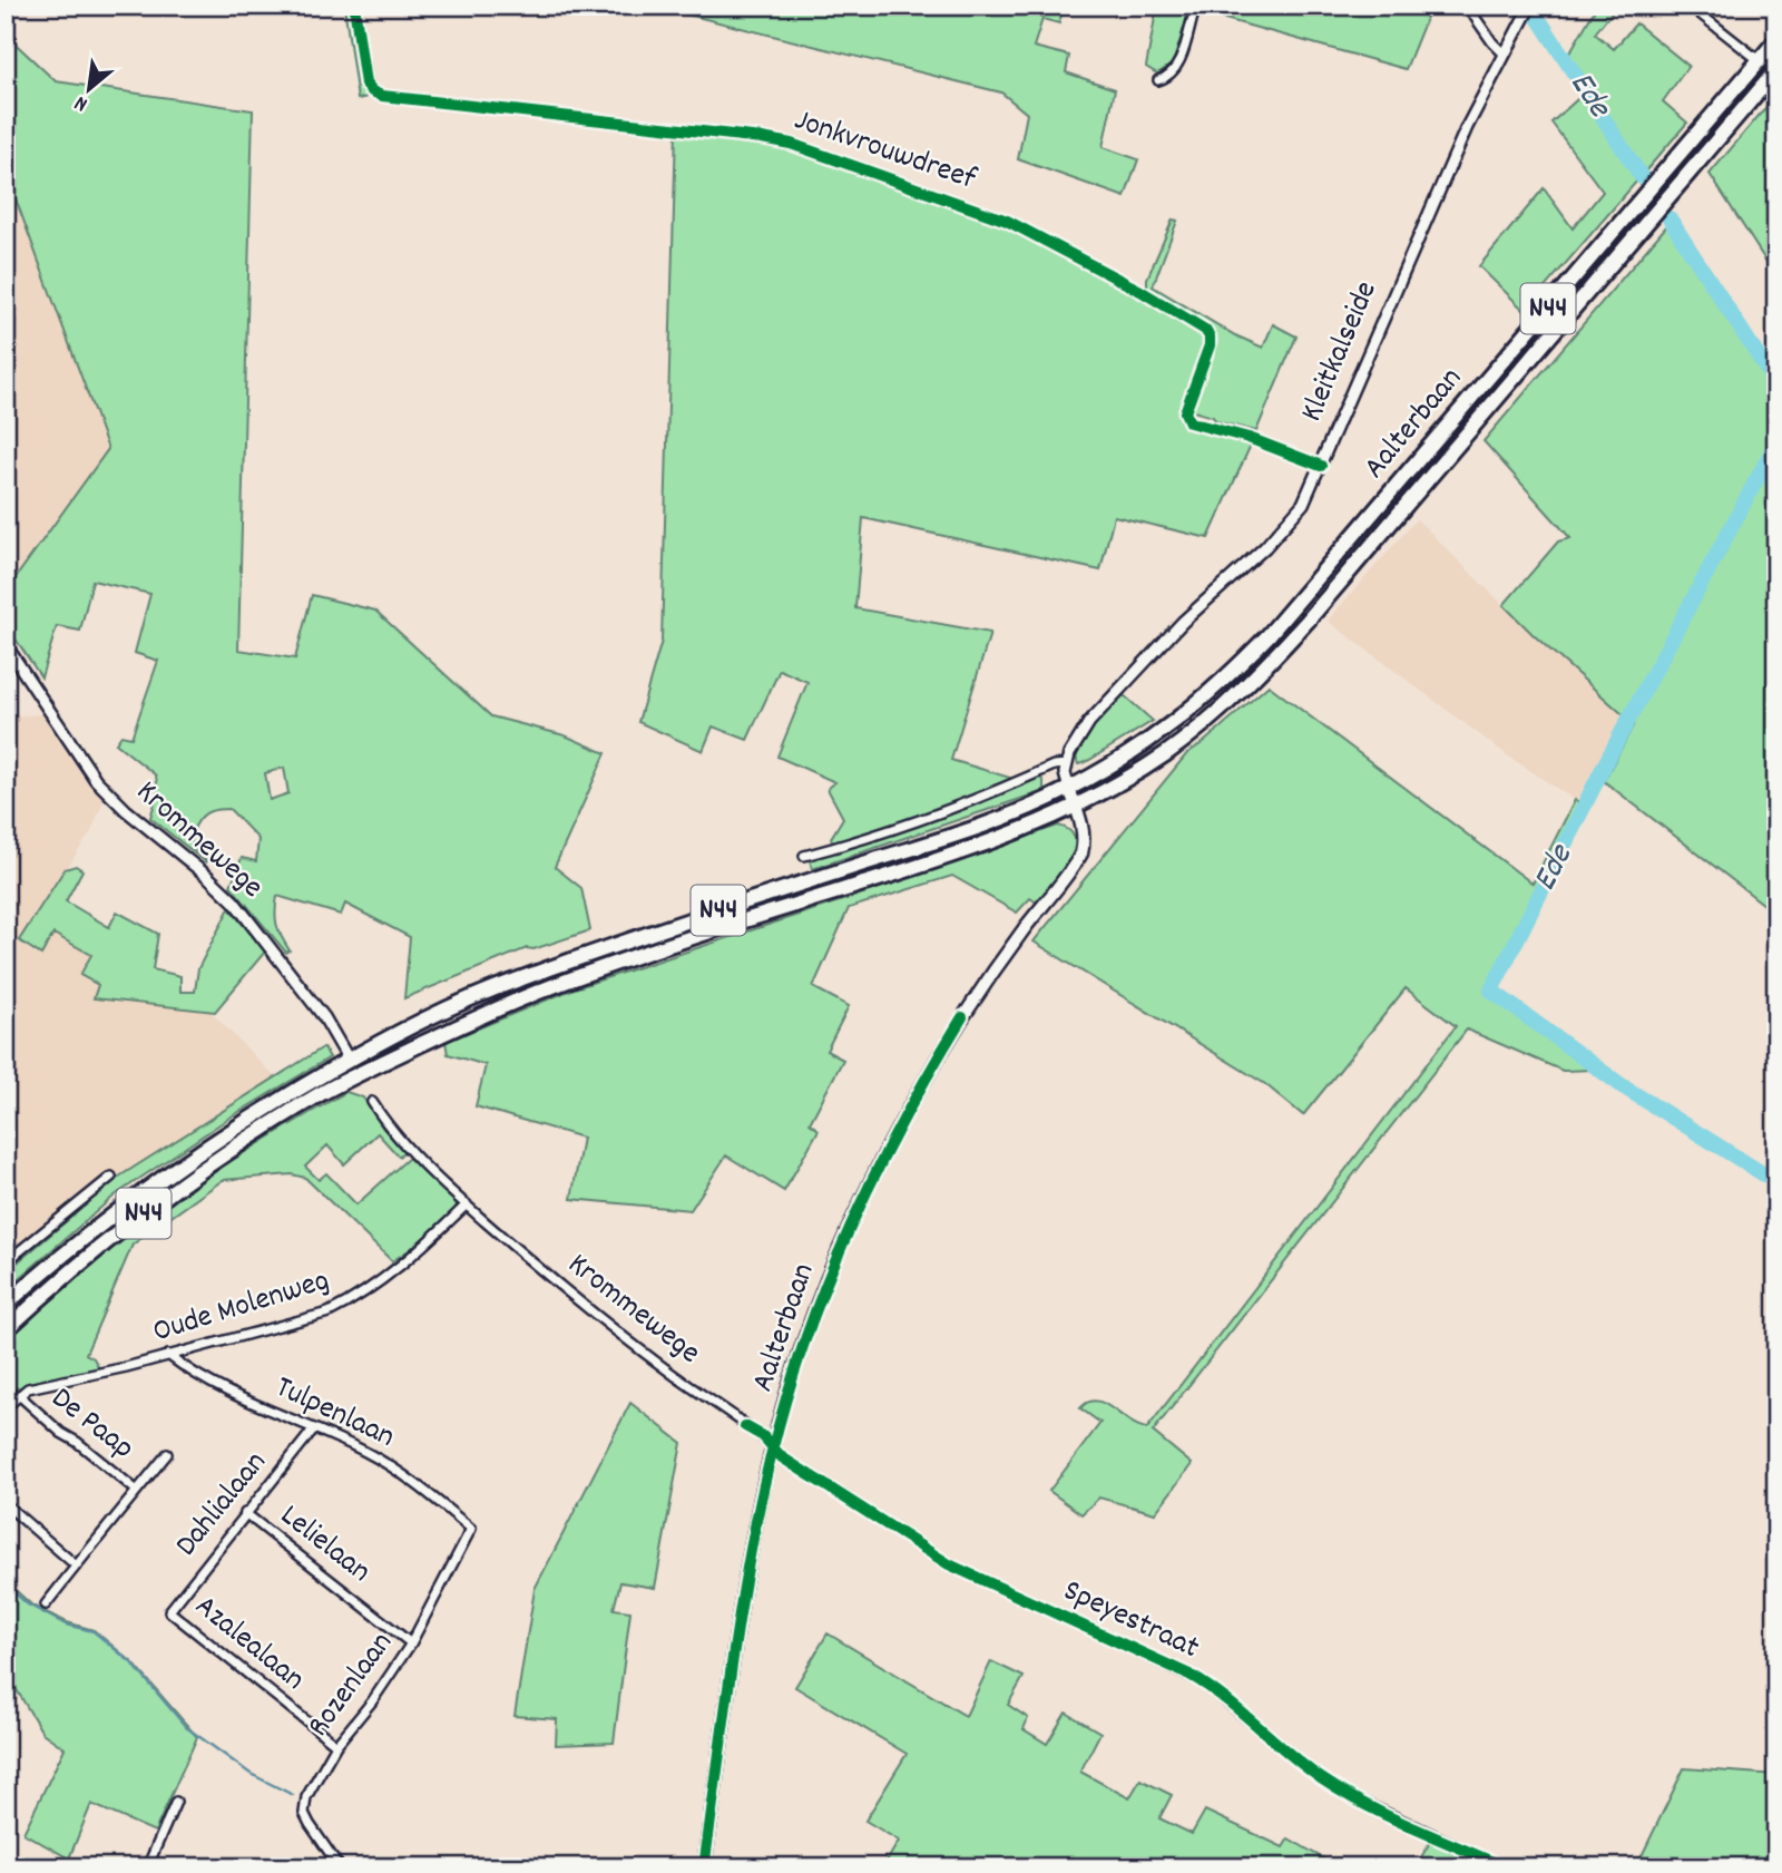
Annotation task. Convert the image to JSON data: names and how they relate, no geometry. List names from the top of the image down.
{
  "streets": {
    "highway": ["N44", "Aalterbaan"],
    "street": [
      "Jonkvrouwdreef",
      "Kleitkalseide",
      "Krommewege",
      "Oude Molenweg",
      "Tulpenlaan",
      "De Paap",
      "Dahlialaan",
      "Lelielaan",
      "Speyestraat",
      "Azalealaan",
      "Rozenlaan"
    ]
  },
  "crossings": [
    ["Jonkvrouwdreef", "Kleitkalseide"],
    ["N44", "Aalterbaan"],
    ["N44", "Krommewege"],
    ["Aalterbaan", "Krommewege"],
    ["Aalterbaan", "Speyestraat"],
    ["Krommewege", "Oude Molenweg"],
    ["Krommewege", "Speyestraat"],
    ["Oude Molenweg", "Tulpenlaan"],
    ["Oude Molenweg", "De Paap"],
    ["Tulpenlaan", "Dahlialaan"],
    ["Tulpenlaan", "Rozenlaan"],
    ["Dahlialaan", "Lelielaan"],
    ["Dahlialaan", "Azalealaan"],
    ["Lelielaan", "Rozenlaan"],
    ["Azalealaan", "Rozenlaan"]
  ],
  "water": ["Ede"],
  "north": "bottom left"
}
